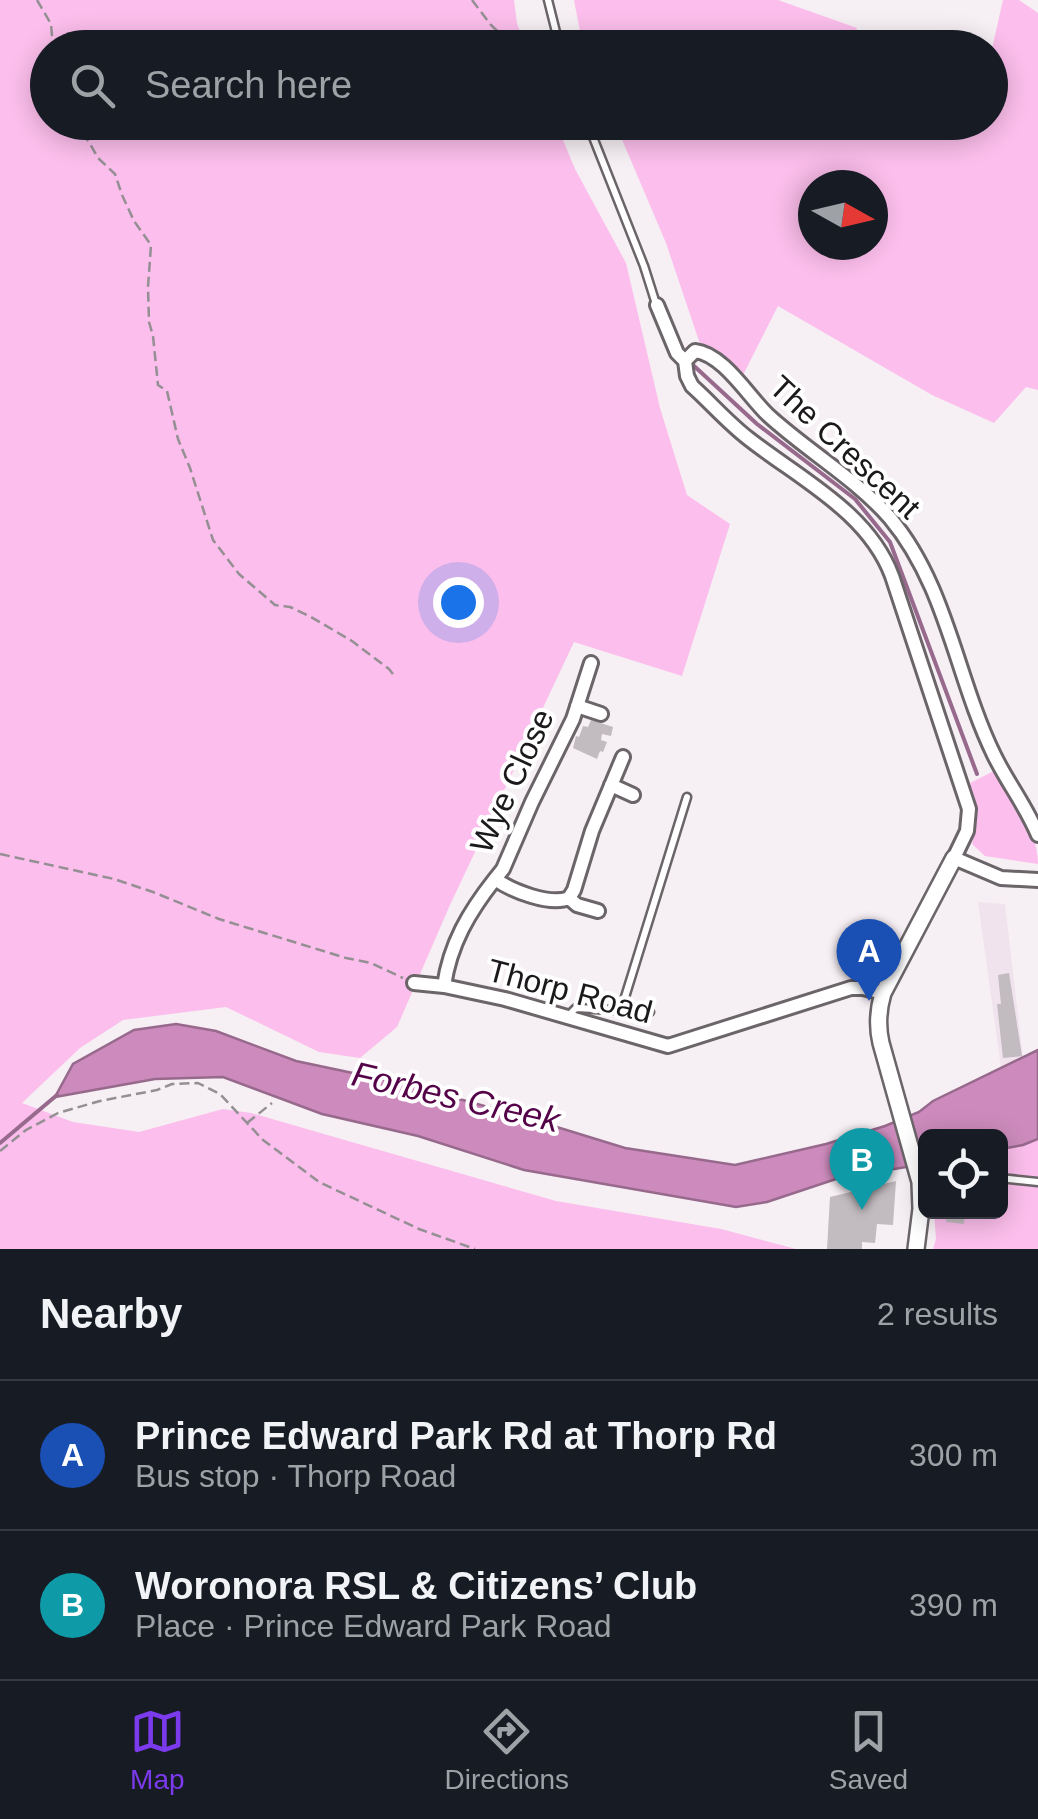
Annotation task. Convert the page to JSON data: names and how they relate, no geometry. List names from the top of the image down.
{
  "streets": {
    "street": ["The Crescent", "Wye Close", "Thorp Road"]
  },
  "crossings": [
    ["Wye Close", "Thorp Road"]
  ],
  "water": ["Forbes Creek"],
  "north": "right",
  "page": {
    "search": "Search here",
    "pins": ["A", "B"],
    "heading": ["Nearby", "2 results"],
    "list": [
      {
        "mark": "A",
        "name": "Prince Edward Park Rd at Thorp Rd",
        "note": "Bus stop · Thorp Road",
        "value": "300 m"
      },
      {
        "mark": "B",
        "name": "Woronora RSL & Citizens’ Club",
        "note": "Place · Prince Edward Park Road",
        "value": "390 m"
      }
    ],
    "nav": ["Map", "Directions", "Saved"]
  }
}
